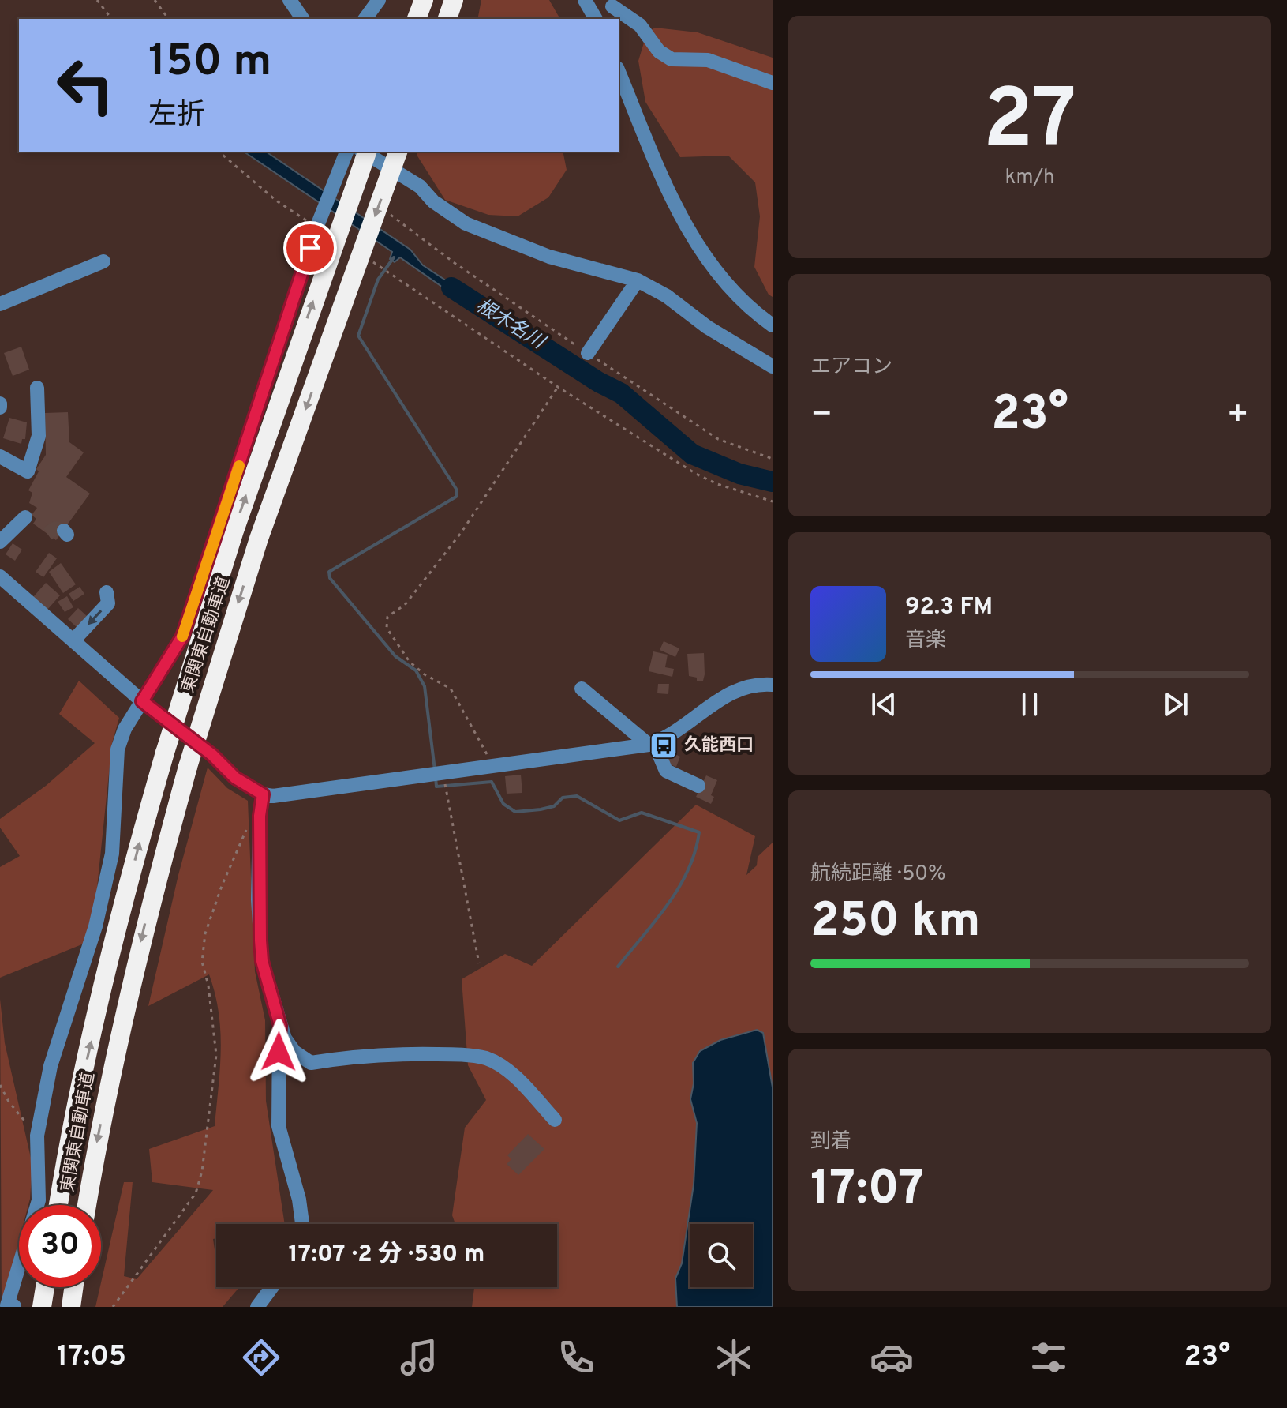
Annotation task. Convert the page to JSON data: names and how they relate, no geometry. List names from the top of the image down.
{
  "streets": {
    "highway": ["東関東自動車道"]
  },
  "water": ["根木名川"],
  "places": {
    "bus stop": ["久能西口"]
  },
  "page": {
    "tile": [
      ["27", "km/h"],
      "エアコン",
      ["航続距離 · 50%", "250 km"],
      ["到着", "17:07"]
    ],
    "turn": ["150 m", "左折"],
    "heat": ["−", "23°", "+"],
    "song": ["92.3 FM", "音楽"],
    "limit": "30",
    "trip": "17:07 · 2 分 · 530 m",
    "tabs": ["17:05", "23°"]
  }
}
